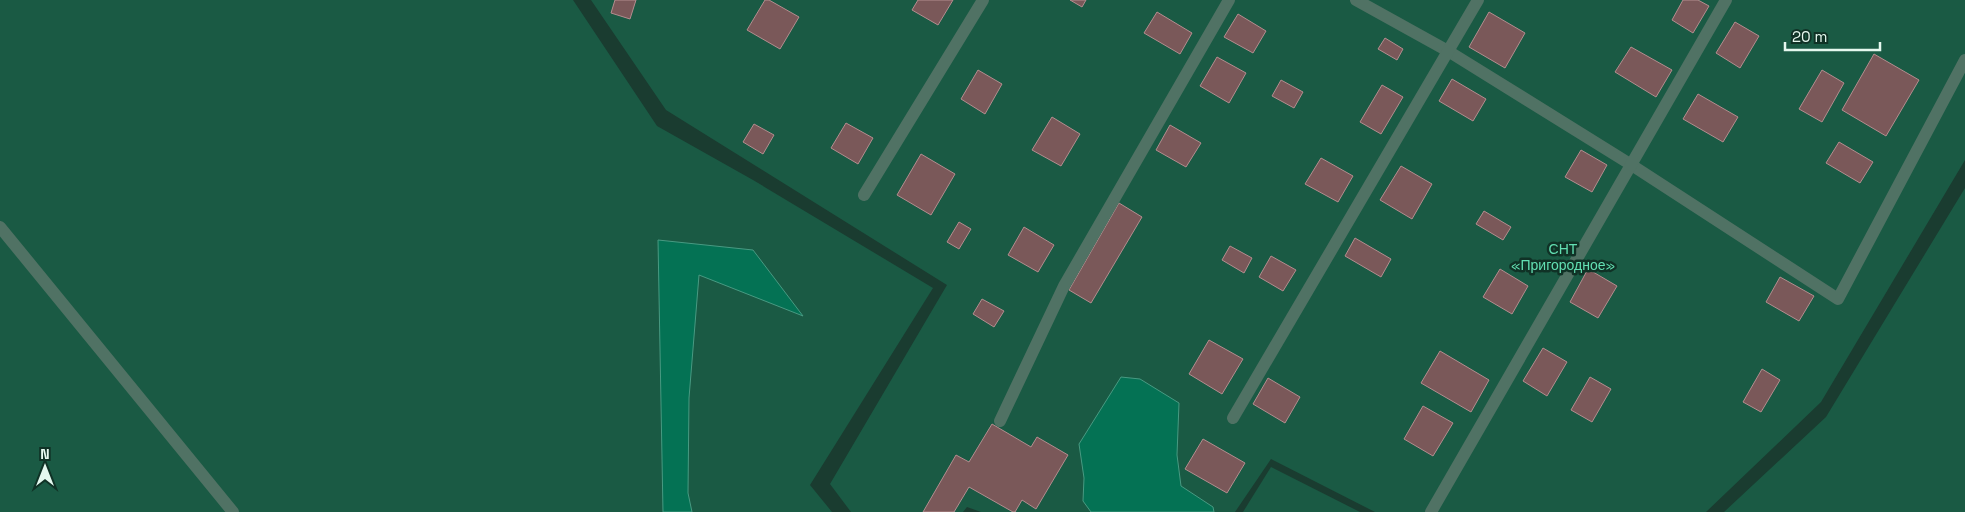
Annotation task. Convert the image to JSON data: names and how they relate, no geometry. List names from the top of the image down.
{
  "parks": ["СНТ «Пригородное»"],
  "scale_bar": "20 m",
  "north": "top"
}
